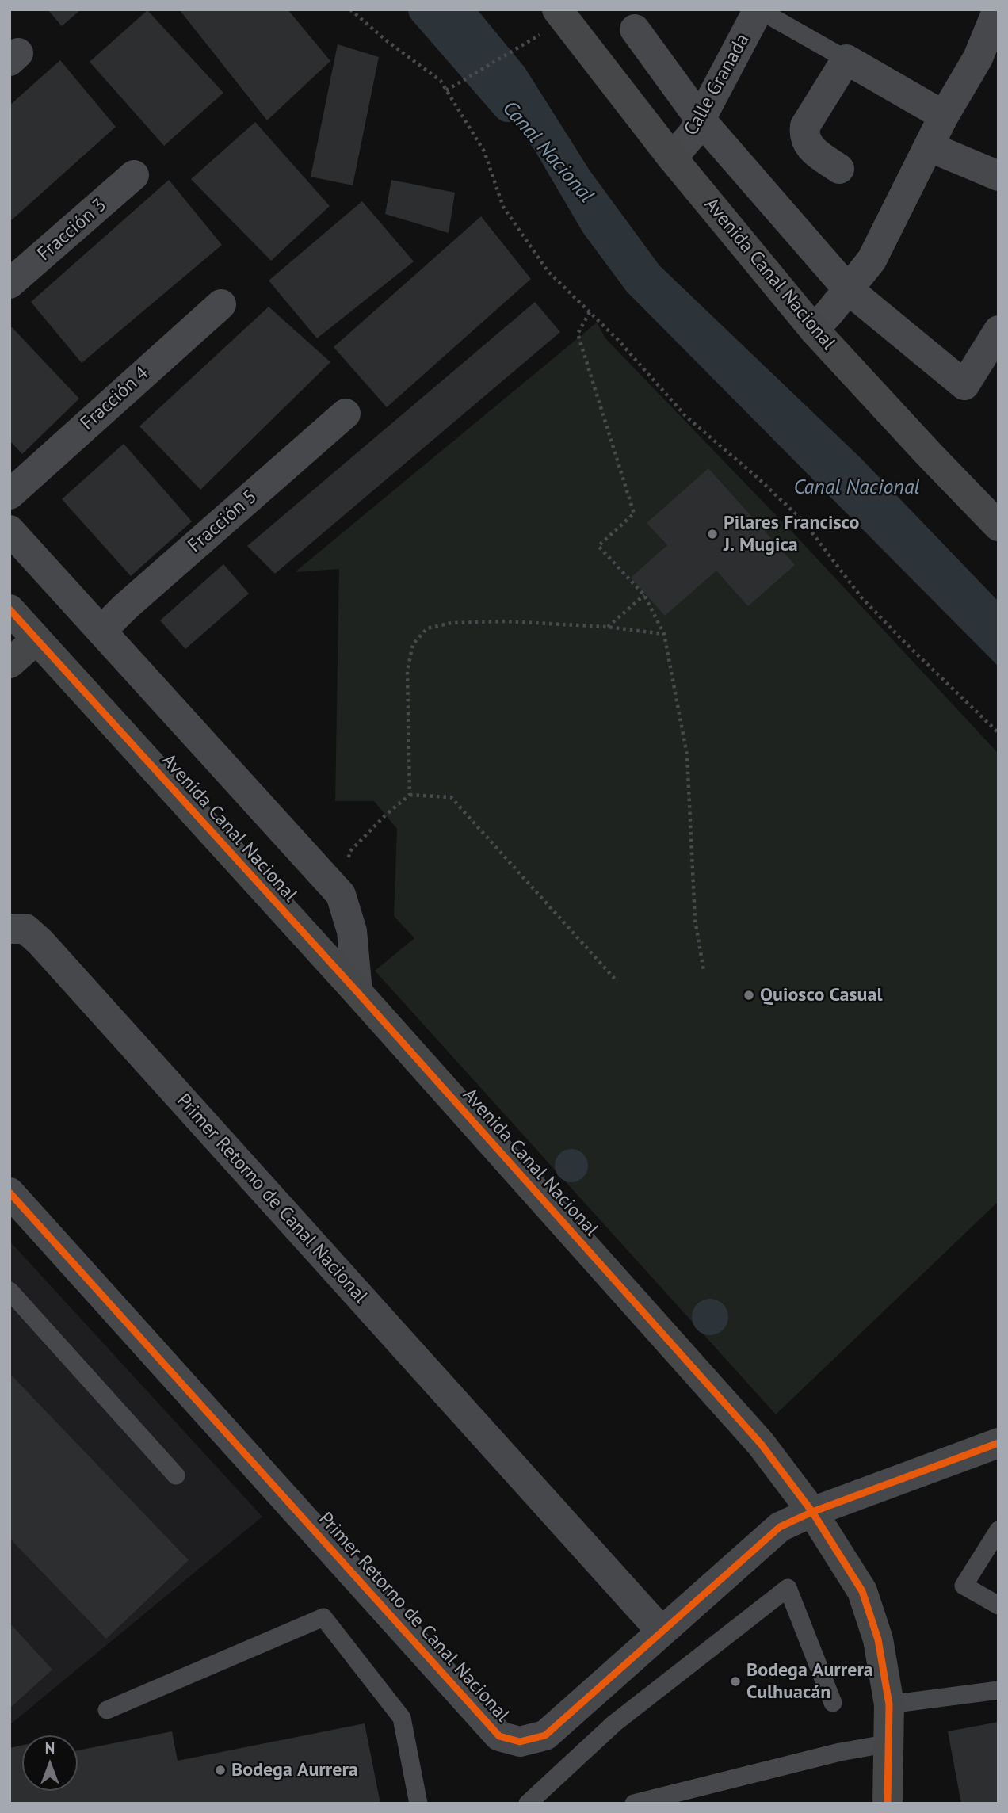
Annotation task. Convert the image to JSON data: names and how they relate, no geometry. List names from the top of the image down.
{
  "streets": {
    "street": [
      "Calle Granada",
      "Fracción 3",
      "Avenida Canal Nacional",
      "Fracción 4",
      "Fracción 5",
      "Primer Retorno de Canal Nacional"
    ]
  },
  "crossings": [
    ["Calle Granada", "Avenida Canal Nacional"],
    ["Avenida Canal Nacional", "Fracción 5"],
    ["Avenida Canal Nacional", "Primer Retorno de Canal Nacional"]
  ],
  "water": ["Canal Nacional"],
  "places": [
    "Pilares Francisco J. Mugica",
    "Quiosco Casual",
    "Bodega Aurrera Culhuacán",
    "Bodega Aurrera"
  ],
  "north": "top"
}
